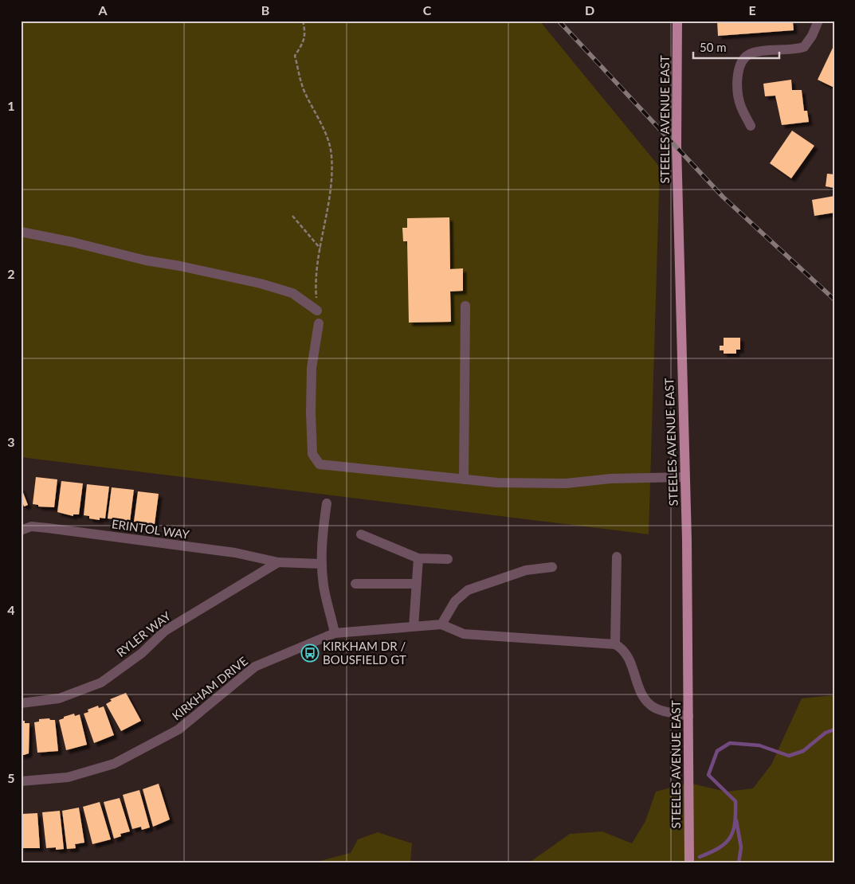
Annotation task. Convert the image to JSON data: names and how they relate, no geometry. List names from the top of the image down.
{
  "streets": {
    "main road": ["STEELES AVENUE EAST"],
    "street": ["ERINTOL WAY", "RYLER WAY", "KIRKHAM DRIVE"]
  },
  "crossings": [
    ["ERINTOL WAY", "RYLER WAY"]
  ],
  "places": {
    "bus stop": ["KIRKHAM DR / BOUSFIELD GT"]
  },
  "scale_bar": "50 m",
  "grid": {
    "columns": [
      "A",
      "B",
      "C",
      "D",
      "E"
    ],
    "rows": [
      "1",
      "2",
      "3",
      "4",
      "5"
    ]
  }
}
